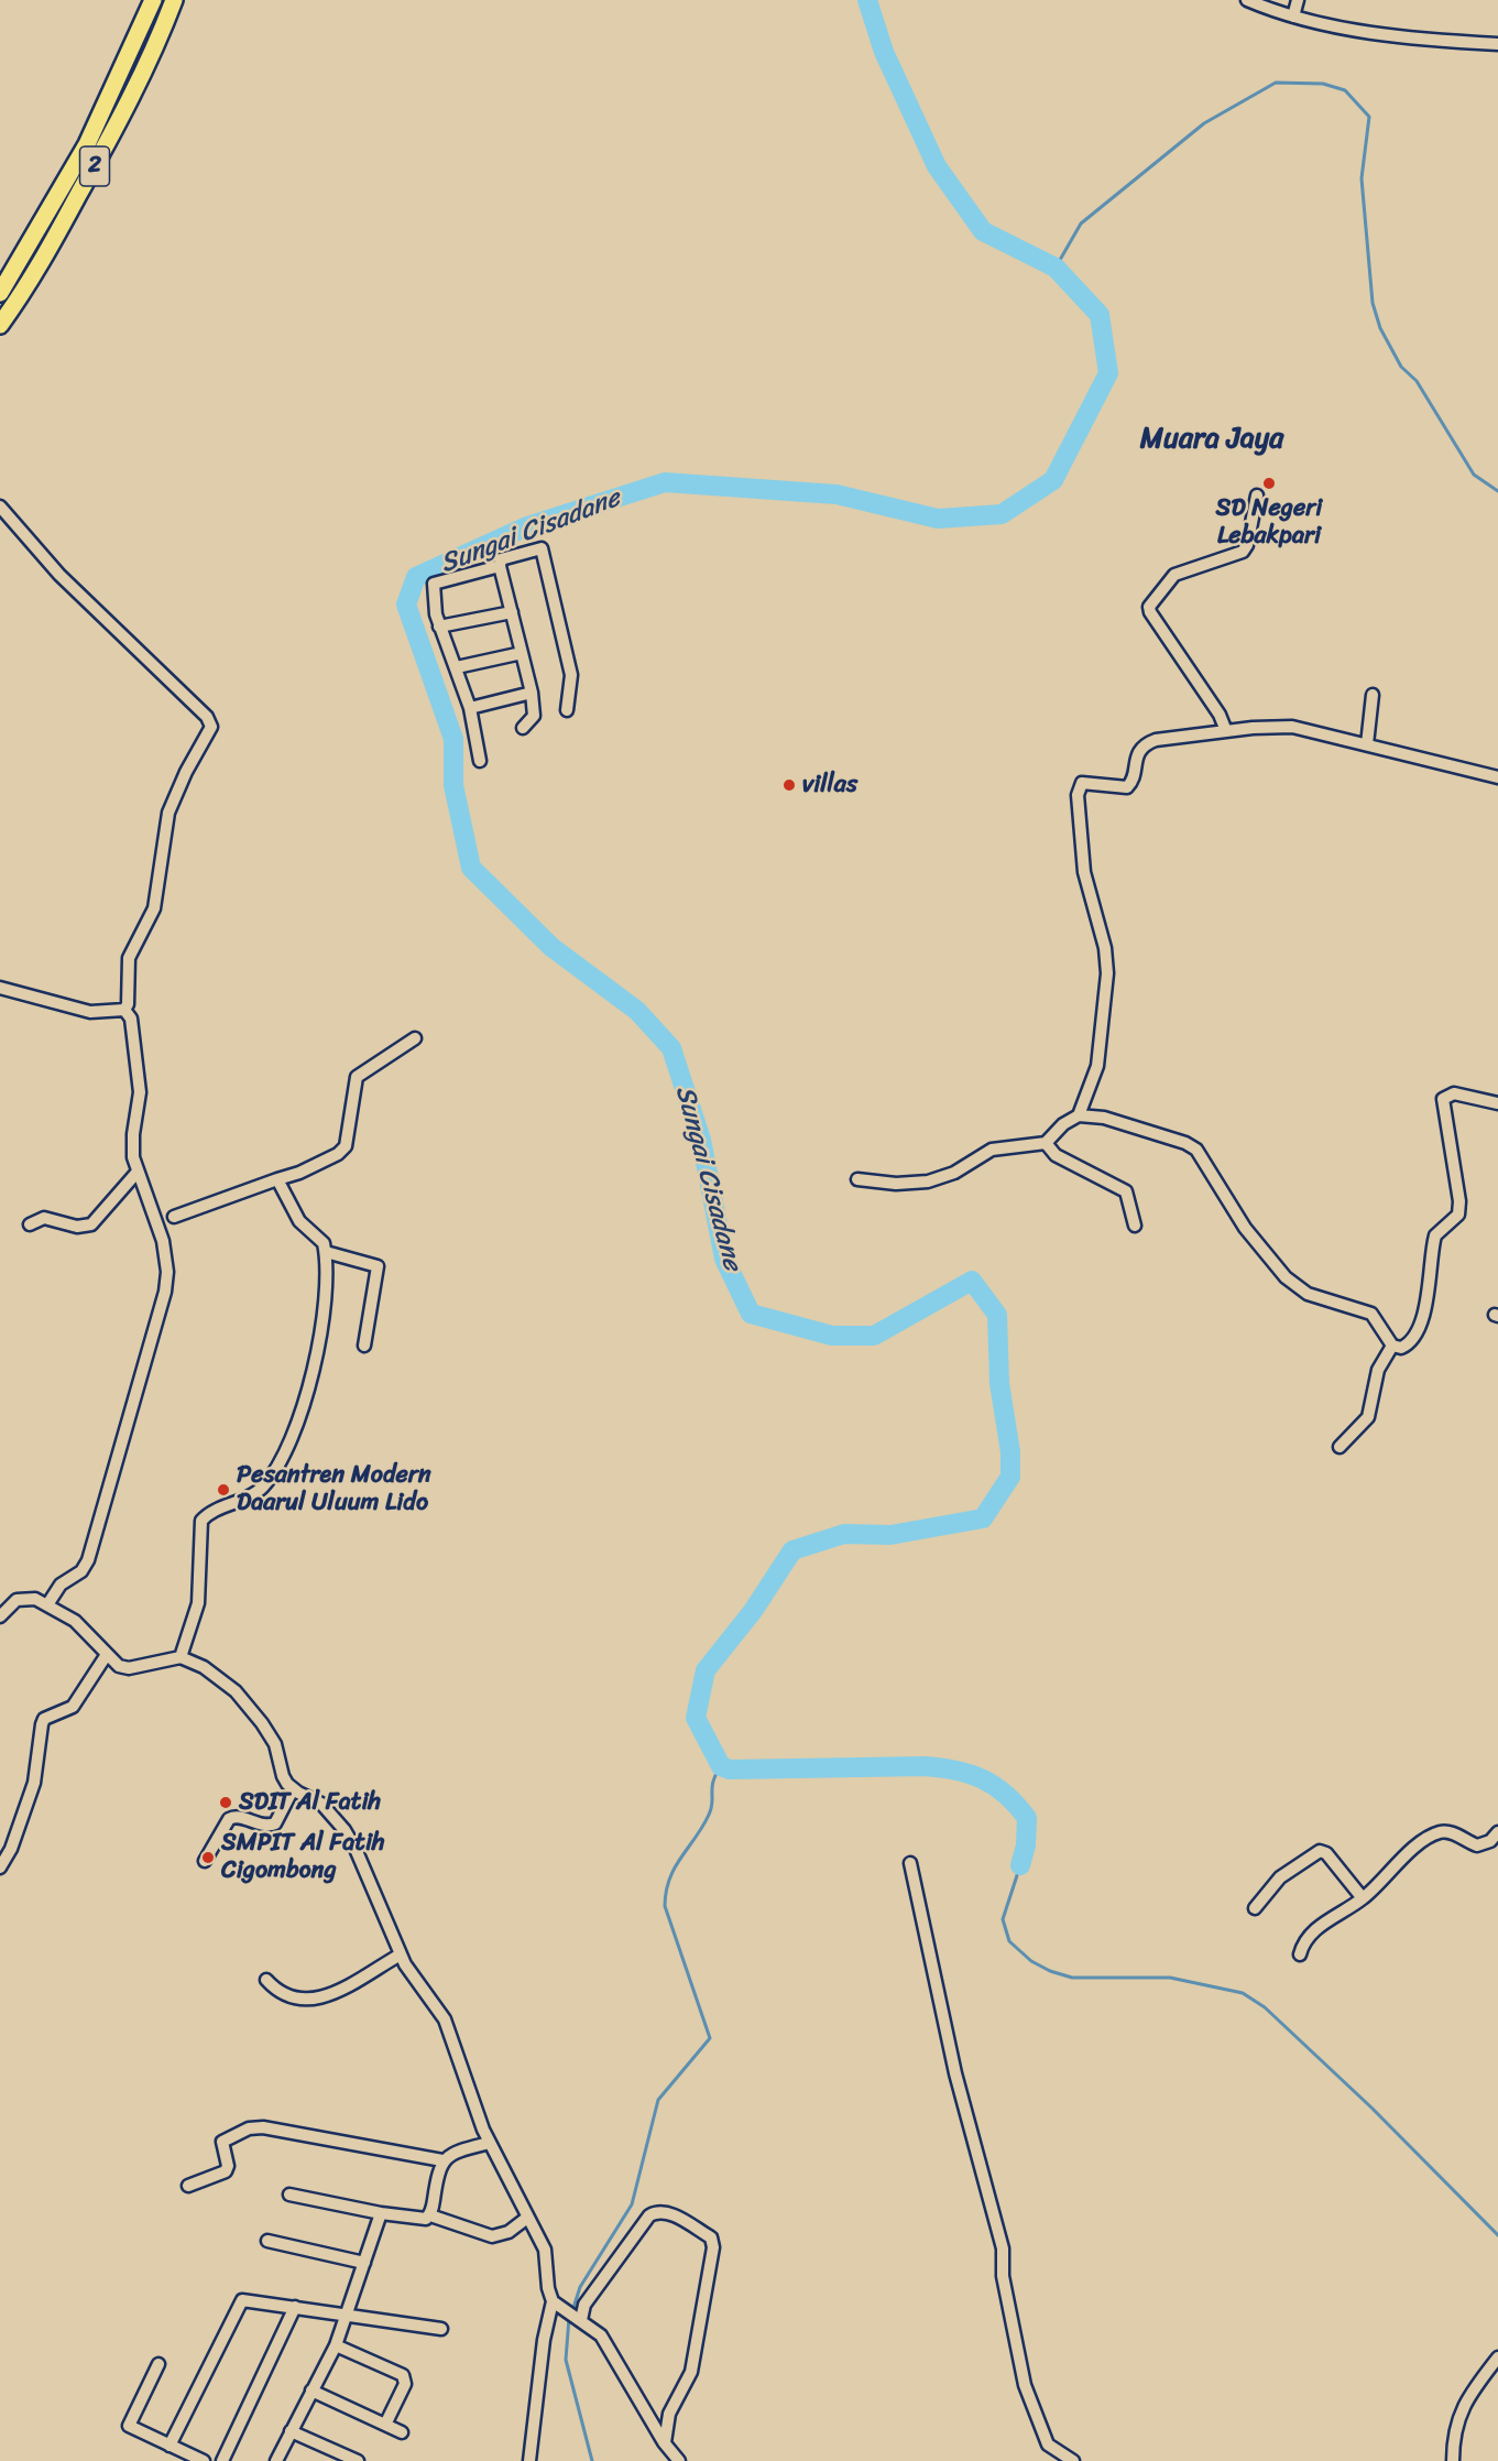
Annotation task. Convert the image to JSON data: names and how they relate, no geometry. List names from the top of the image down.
{
  "streets": {
    "highway": ["2"]
  },
  "districts": ["Muara Jaya"],
  "water": ["Sungai Cisadane"],
  "places": [
    "SD Negeri Lebakpari",
    "villas",
    "Pesantren Modern Daarul Uluum Lido",
    "SDIT Al Fatih",
    "SMPIT Al Fatih Cigombong"
  ]
}
